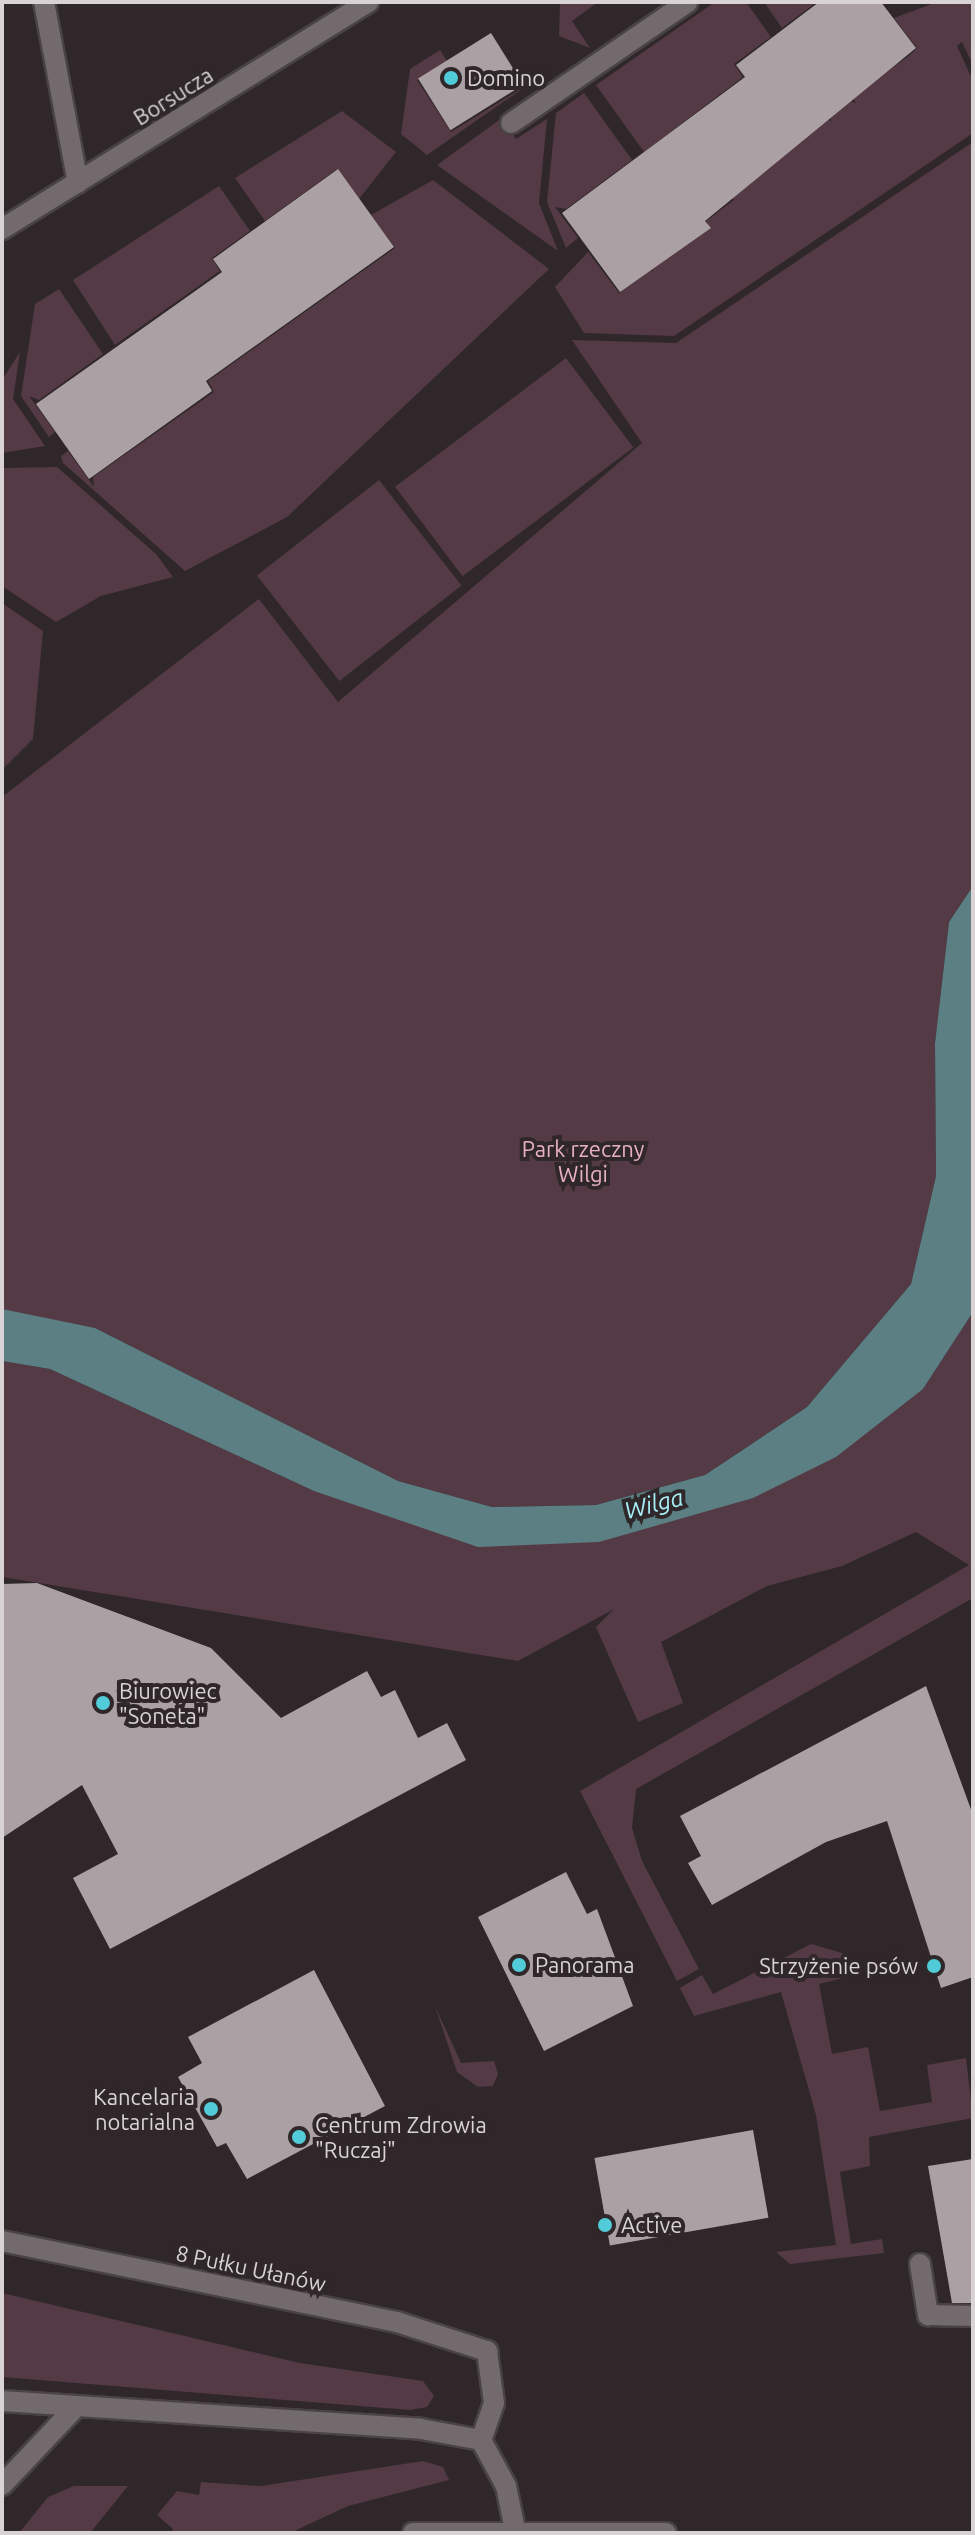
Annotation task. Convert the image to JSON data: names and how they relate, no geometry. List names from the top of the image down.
{
  "streets": {
    "street": ["Borsucza", "8 Pułku Ułanów"]
  },
  "water": ["Wilga"],
  "parks": ["Park rzeczny Wilgi"],
  "places": [
    "Domino",
    "Biurowiec \"Soneta\"",
    "Panorama",
    "Strzyżenie psów",
    "Kancelaria notarialna",
    "Centrum Zdrowia \"Ruczaj\"",
    "Active"
  ]
}
